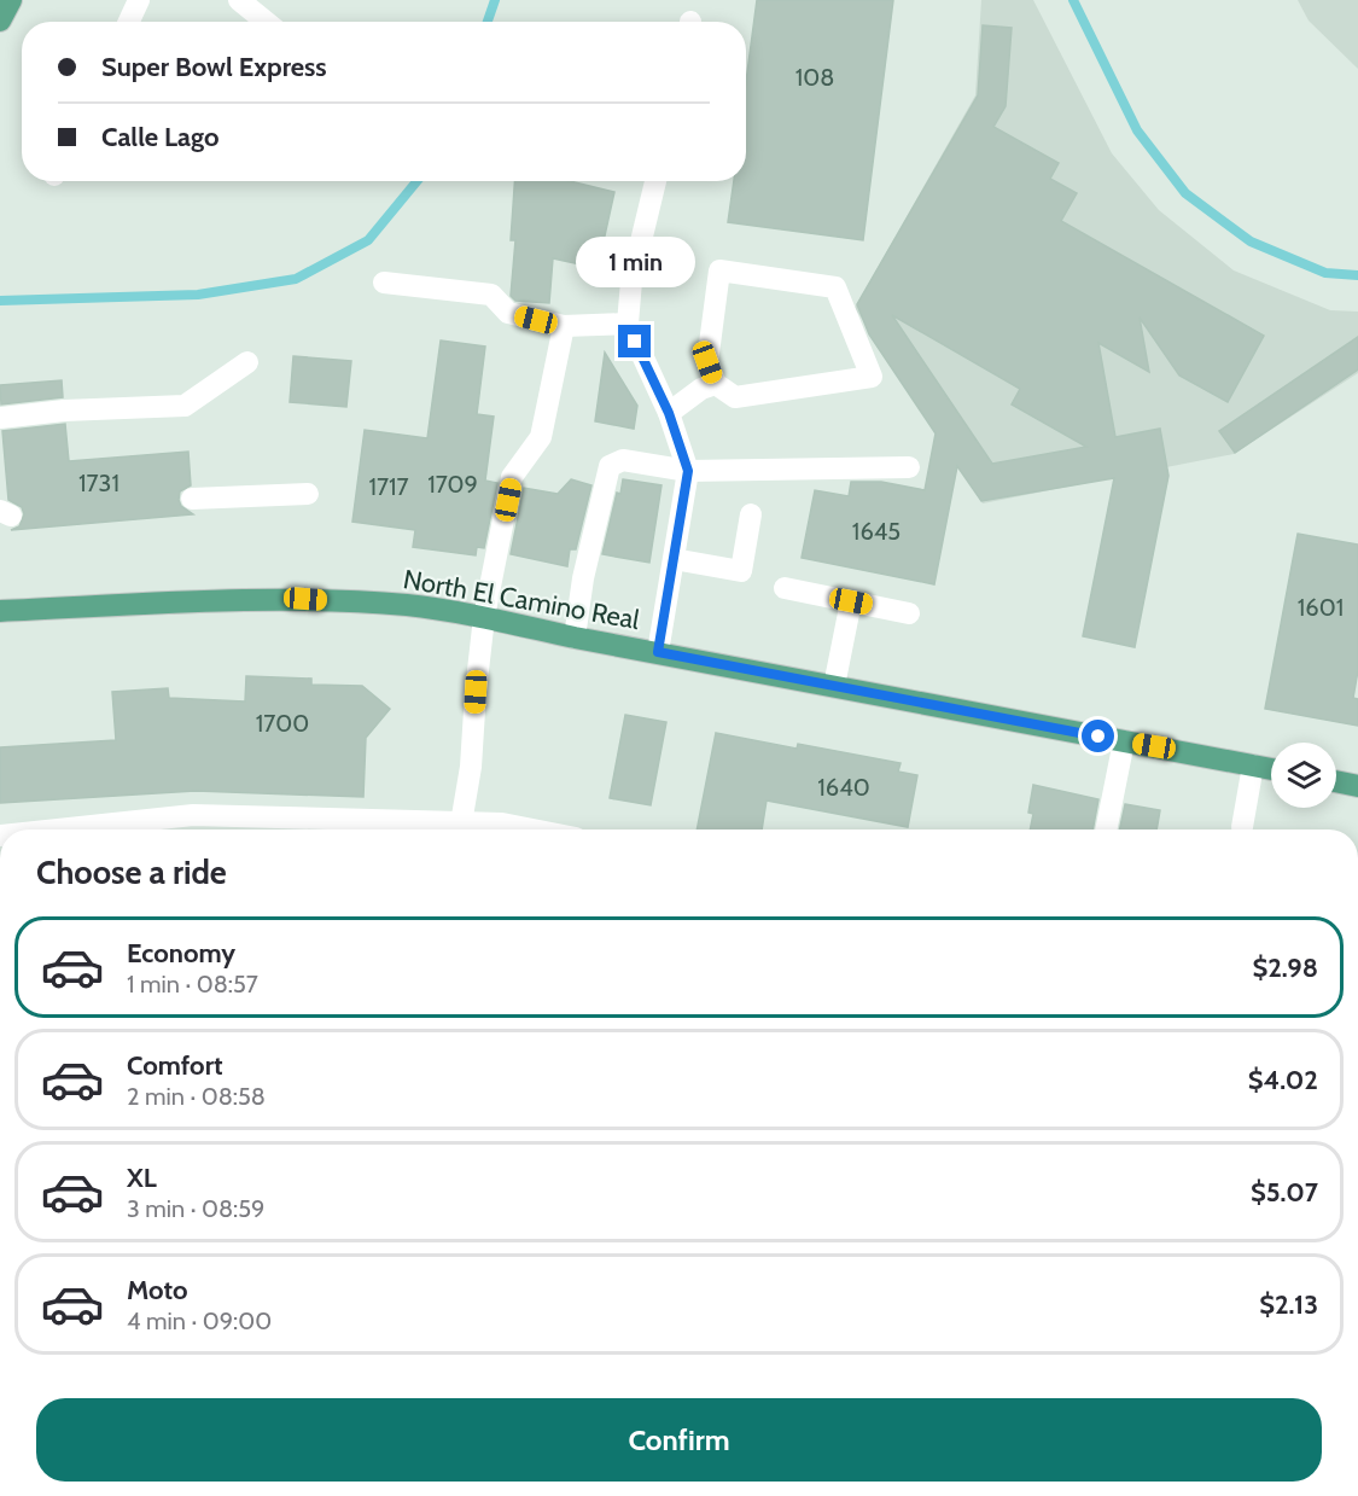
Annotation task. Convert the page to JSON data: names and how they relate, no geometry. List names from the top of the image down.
{
  "streets": {
    "main road": ["North El Camino Real"]
  },
  "house_numbers": [
    "108",
    "1731",
    "1709",
    "1717",
    "1645",
    "1601",
    "1700",
    "1640"
  ],
  "page": {
    "banner": ["Super Bowl Express", "Calle Lago"],
    "bubble": "1 min",
    "heading": "Choose a ride",
    "list": [
      {
        "name": "Economy",
        "note": "1 min · 08:57",
        "value": "$2.98"
      },
      {
        "name": "Comfort",
        "note": "2 min · 08:58",
        "value": "$4.02"
      },
      {
        "name": "XL",
        "note": "3 min · 08:59",
        "value": "$5.07"
      },
      {
        "name": "Moto",
        "note": "4 min · 09:00",
        "value": "$2.13"
      }
    ],
    "buttons": "Confirm"
  }
}
